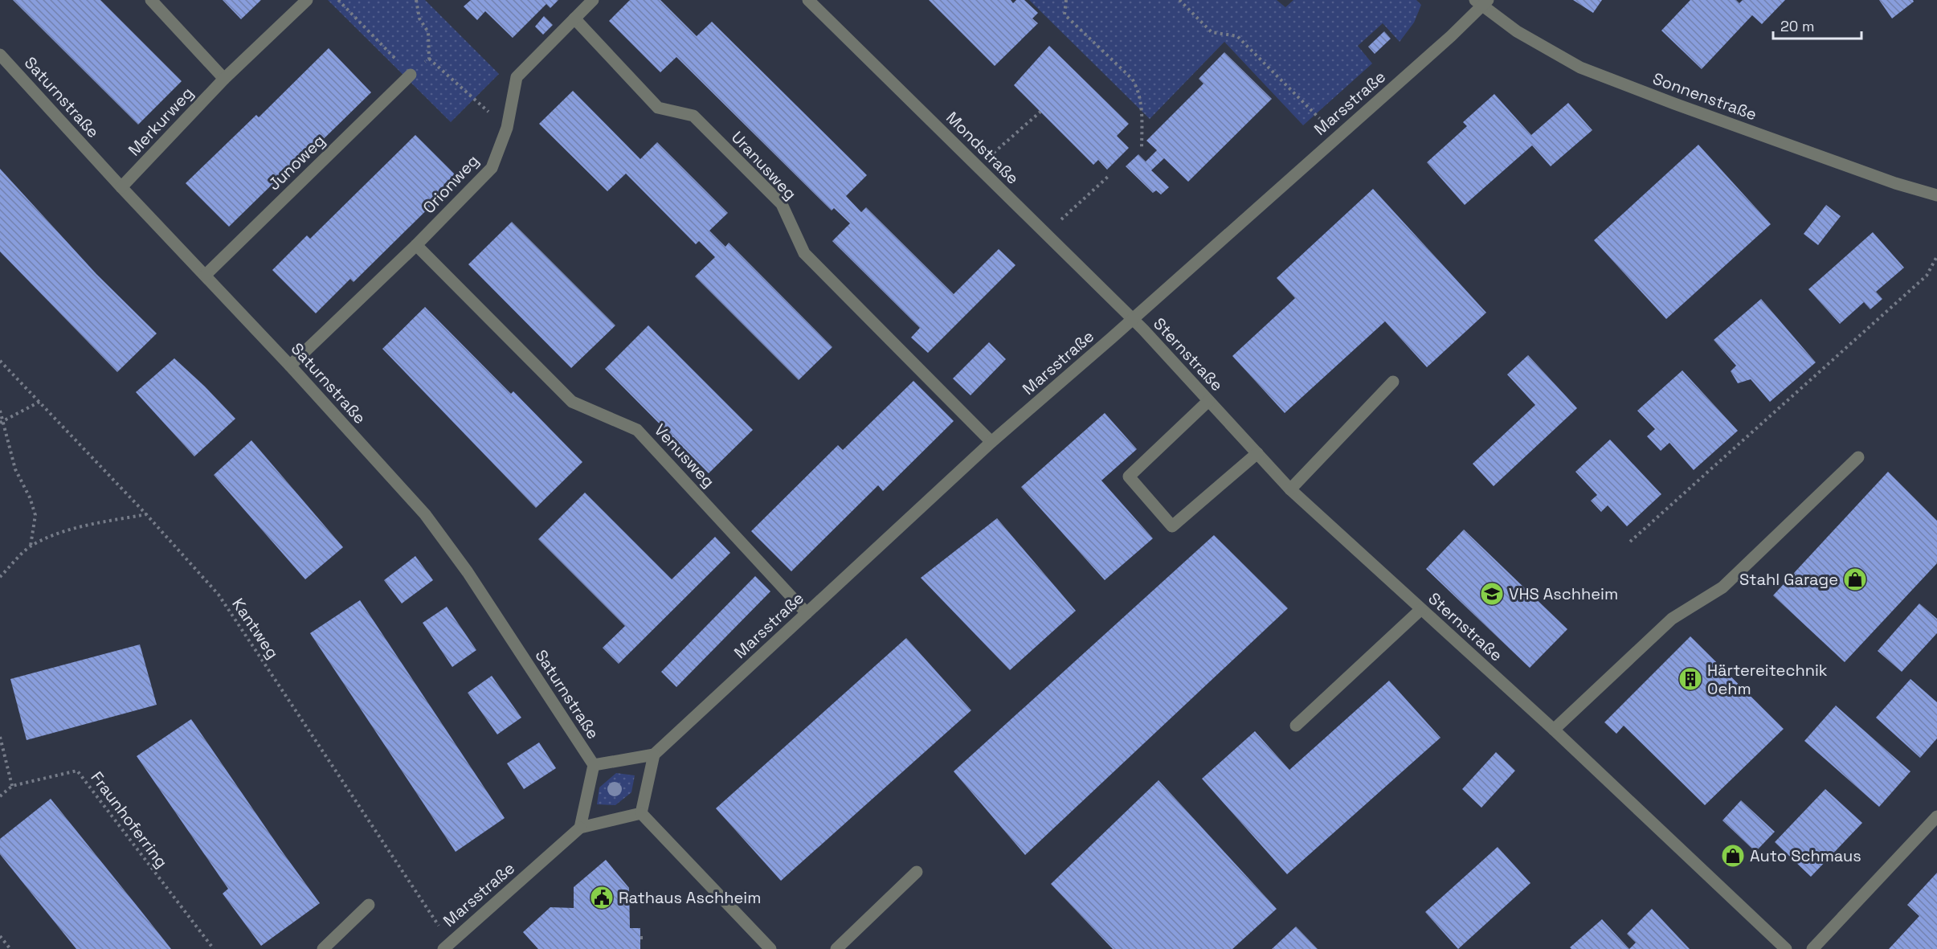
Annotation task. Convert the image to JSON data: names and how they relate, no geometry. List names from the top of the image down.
{
  "streets": {
    "street": [
      "Sonnenstraße",
      "Saturnstraße",
      "Marsstraße",
      "Merkurweg",
      "Mondstraße",
      "Junoweg",
      "Uranusweg",
      "Orionweg",
      "Sternstraße",
      "Venusweg"
    ],
    "path": ["Kantweg", "Fraunhoferring"]
  },
  "crossings": [
    ["Sonnenstraße", "Marsstraße"],
    ["Saturnstraße", "Merkurweg"],
    ["Saturnstraße", "Junoweg"],
    ["Saturnstraße", "Orionweg"],
    ["Marsstraße", "Mondstraße"],
    ["Marsstraße", "Uranusweg"],
    ["Marsstraße", "Sternstraße"],
    ["Marsstraße", "Venusweg"],
    ["Marsstraße", "Kantweg"],
    ["Mondstraße", "Sternstraße"],
    ["Uranusweg", "Orionweg"],
    ["Orionweg", "Venusweg"]
  ],
  "places": {
    "shop": ["Stahl Garage", "Auto Schmaus"],
    "school or university": ["VHS Aschheim"],
    "building": ["Härtereitechnik Oehm"],
    "public building": ["Rathaus Aschheim"]
  },
  "scale_bar": "20 m"
}
